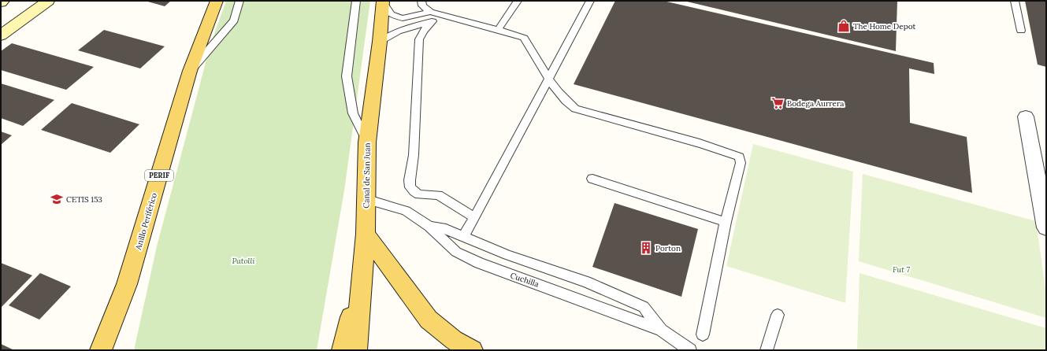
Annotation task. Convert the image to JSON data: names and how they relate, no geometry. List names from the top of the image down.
{
  "streets": {
    "main road": ["PERIF", "Canal de San Juan", "Anillo Periférico"],
    "lane": ["Cuchilla"]
  },
  "crossings": [
    ["Canal de San Juan", "Cuchilla"]
  ],
  "parks": ["Patolli", "Fut 7"],
  "places": {
    "shop": ["The Home Depot"],
    "supermarket": ["Bodega Aurrera"],
    "school or university": ["CETIS 153"],
    "building": ["Porton"]
  }
}
